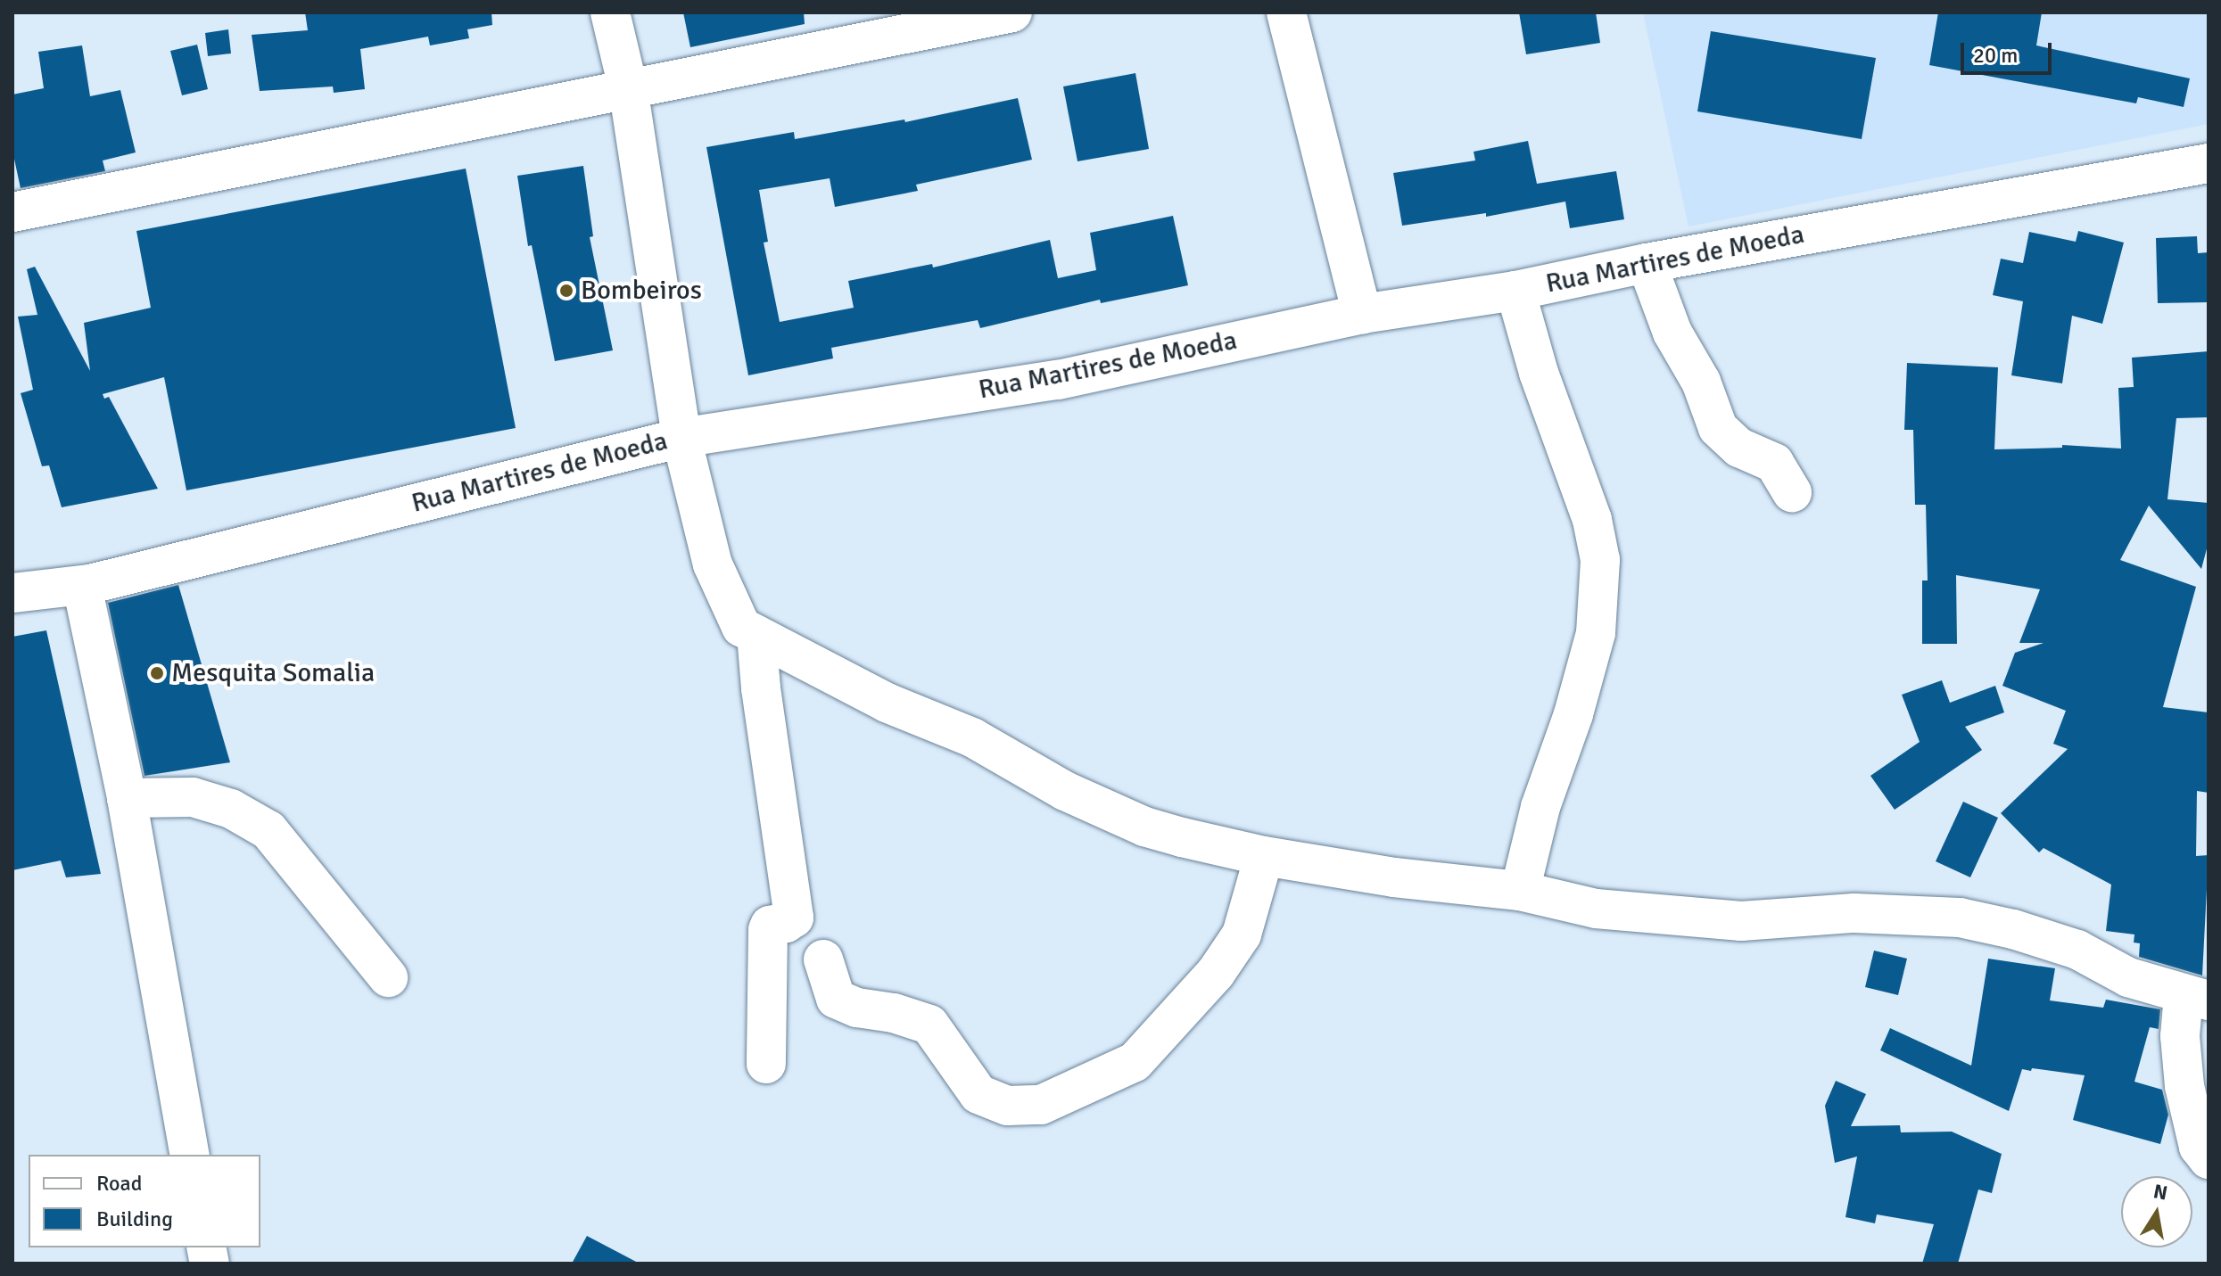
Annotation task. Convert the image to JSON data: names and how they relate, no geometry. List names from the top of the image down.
{
  "streets": {
    "street": ["Rua Martires de Moeda"]
  },
  "places": ["Bombeiros", "Mesquita Somalia"],
  "legend": ["Road", "Building"],
  "scale_bar": "20 m",
  "north": "top"
}
